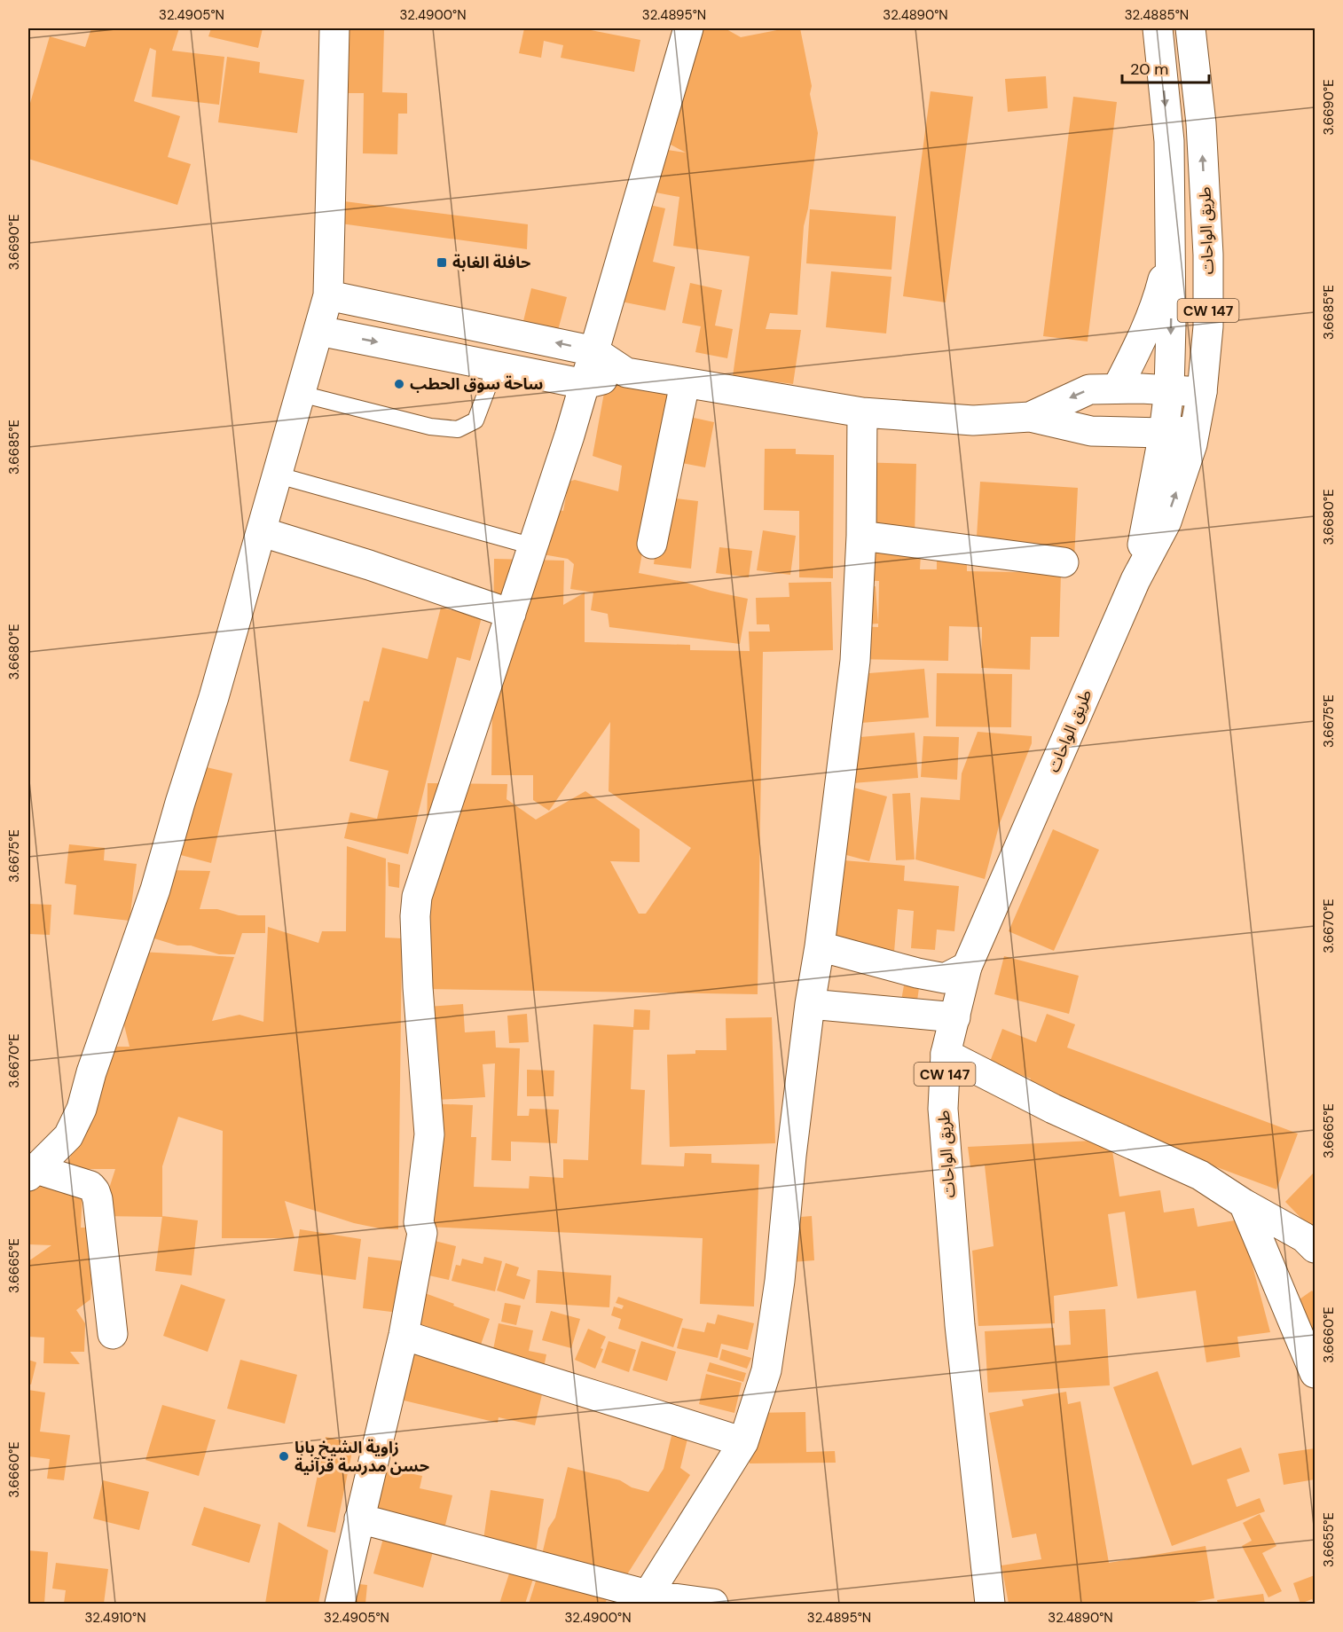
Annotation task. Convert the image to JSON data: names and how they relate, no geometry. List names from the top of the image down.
{
  "streets": {
    "street": ["طريق الواحات", "CW 147"]
  },
  "places": {
    "transit": ["حافلة الغابة"],
    "other": ["ساحة سوق الحطب", "زاوية الشيخ بابا حسن مدرسة قرآنية"]
  },
  "scale_bar": "20 m",
  "coordinates": [
    "32.4905°N",
    "32.4900°N",
    "32.4895°N",
    "32.4890°N",
    "32.4885°N",
    "3.6690°E",
    "3.6685°E",
    "3.6680°E",
    "3.6675°E",
    "3.6670°E",
    "3.6665°E",
    "3.6660°E",
    "3.6655°E",
    "32.4910°N"
  ]
}
